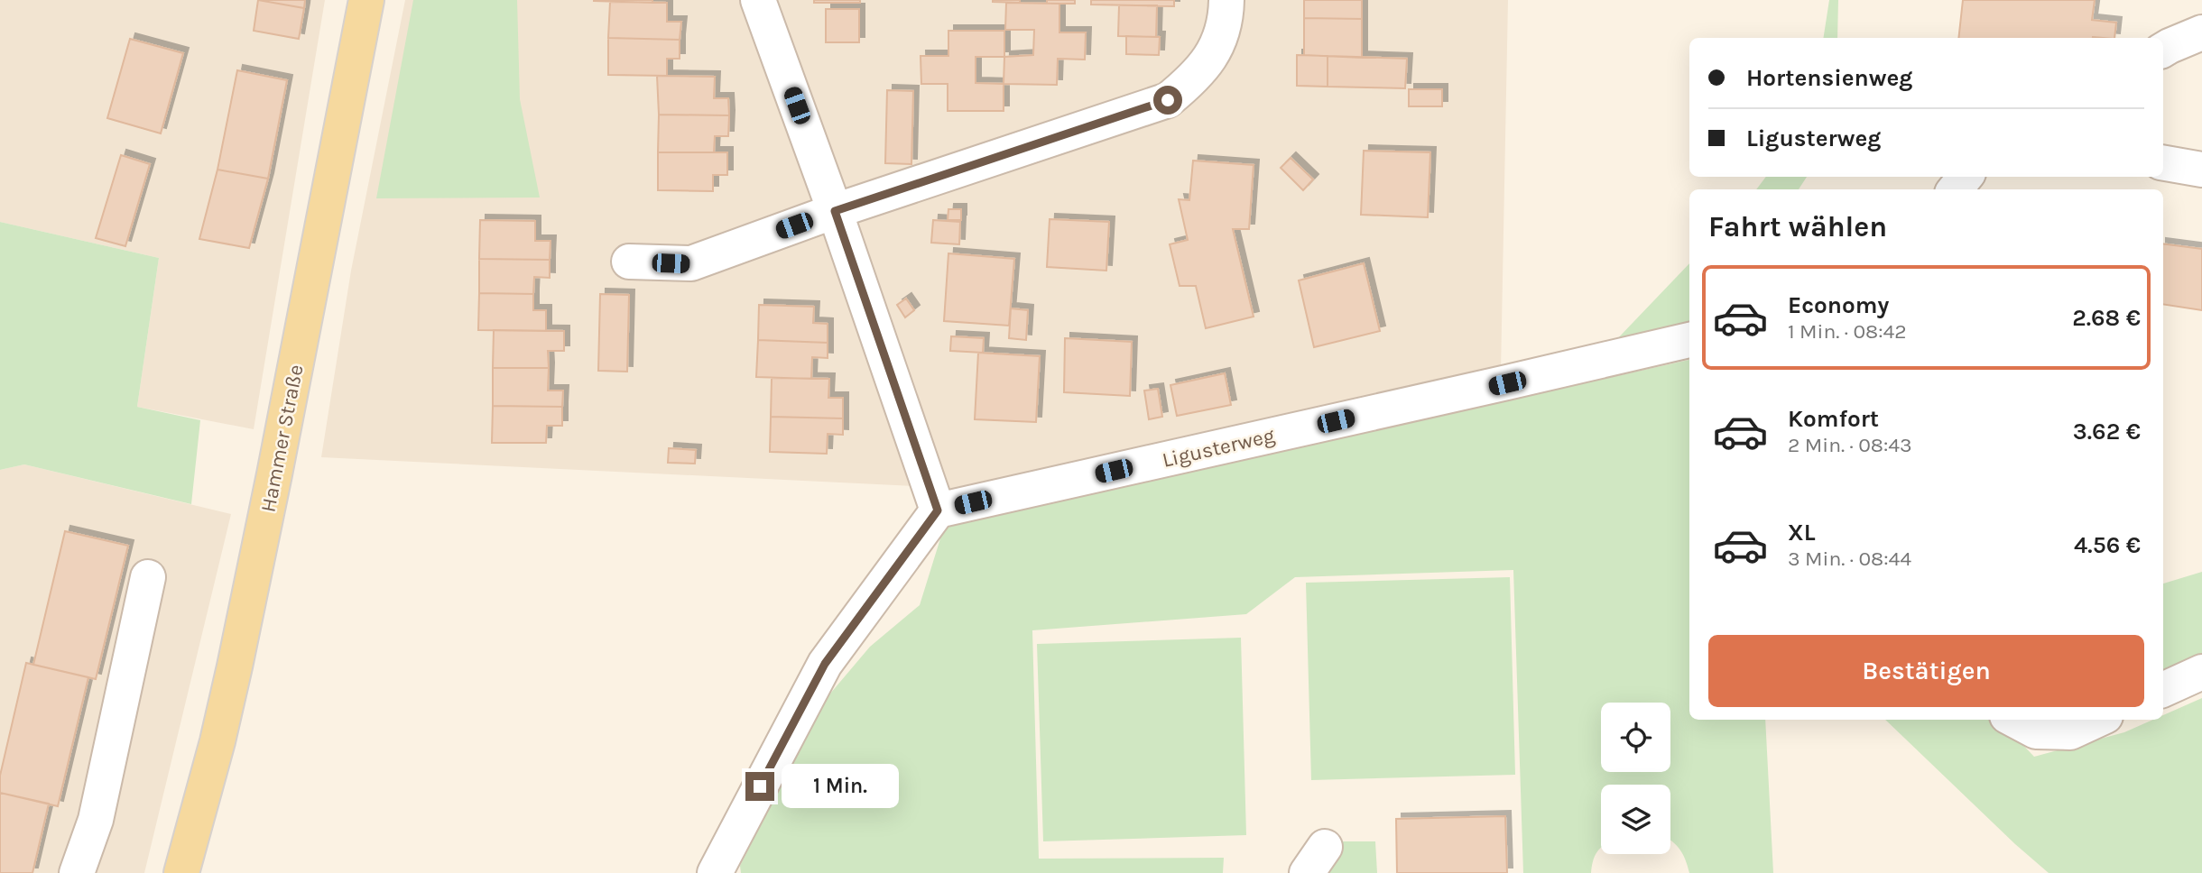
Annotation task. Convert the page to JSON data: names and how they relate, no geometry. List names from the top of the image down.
{
  "streets": {
    "main road": ["Hammer Straße"],
    "street": ["Ligusterweg"]
  },
  "page": {
    "banner": ["Hortensienweg", "Ligusterweg"],
    "heading": "Fahrt wählen",
    "list": [
      {
        "name": "Economy",
        "note": "1 Min. · 08:42",
        "value": "2.68 €"
      },
      {
        "name": "Komfort",
        "note": "2 Min. · 08:43",
        "value": "3.62 €"
      },
      {
        "name": "XL",
        "note": "3 Min. · 08:44",
        "value": "4.56 €"
      }
    ],
    "buttons": "Bestätigen",
    "bubble": "1 Min."
  }
}
